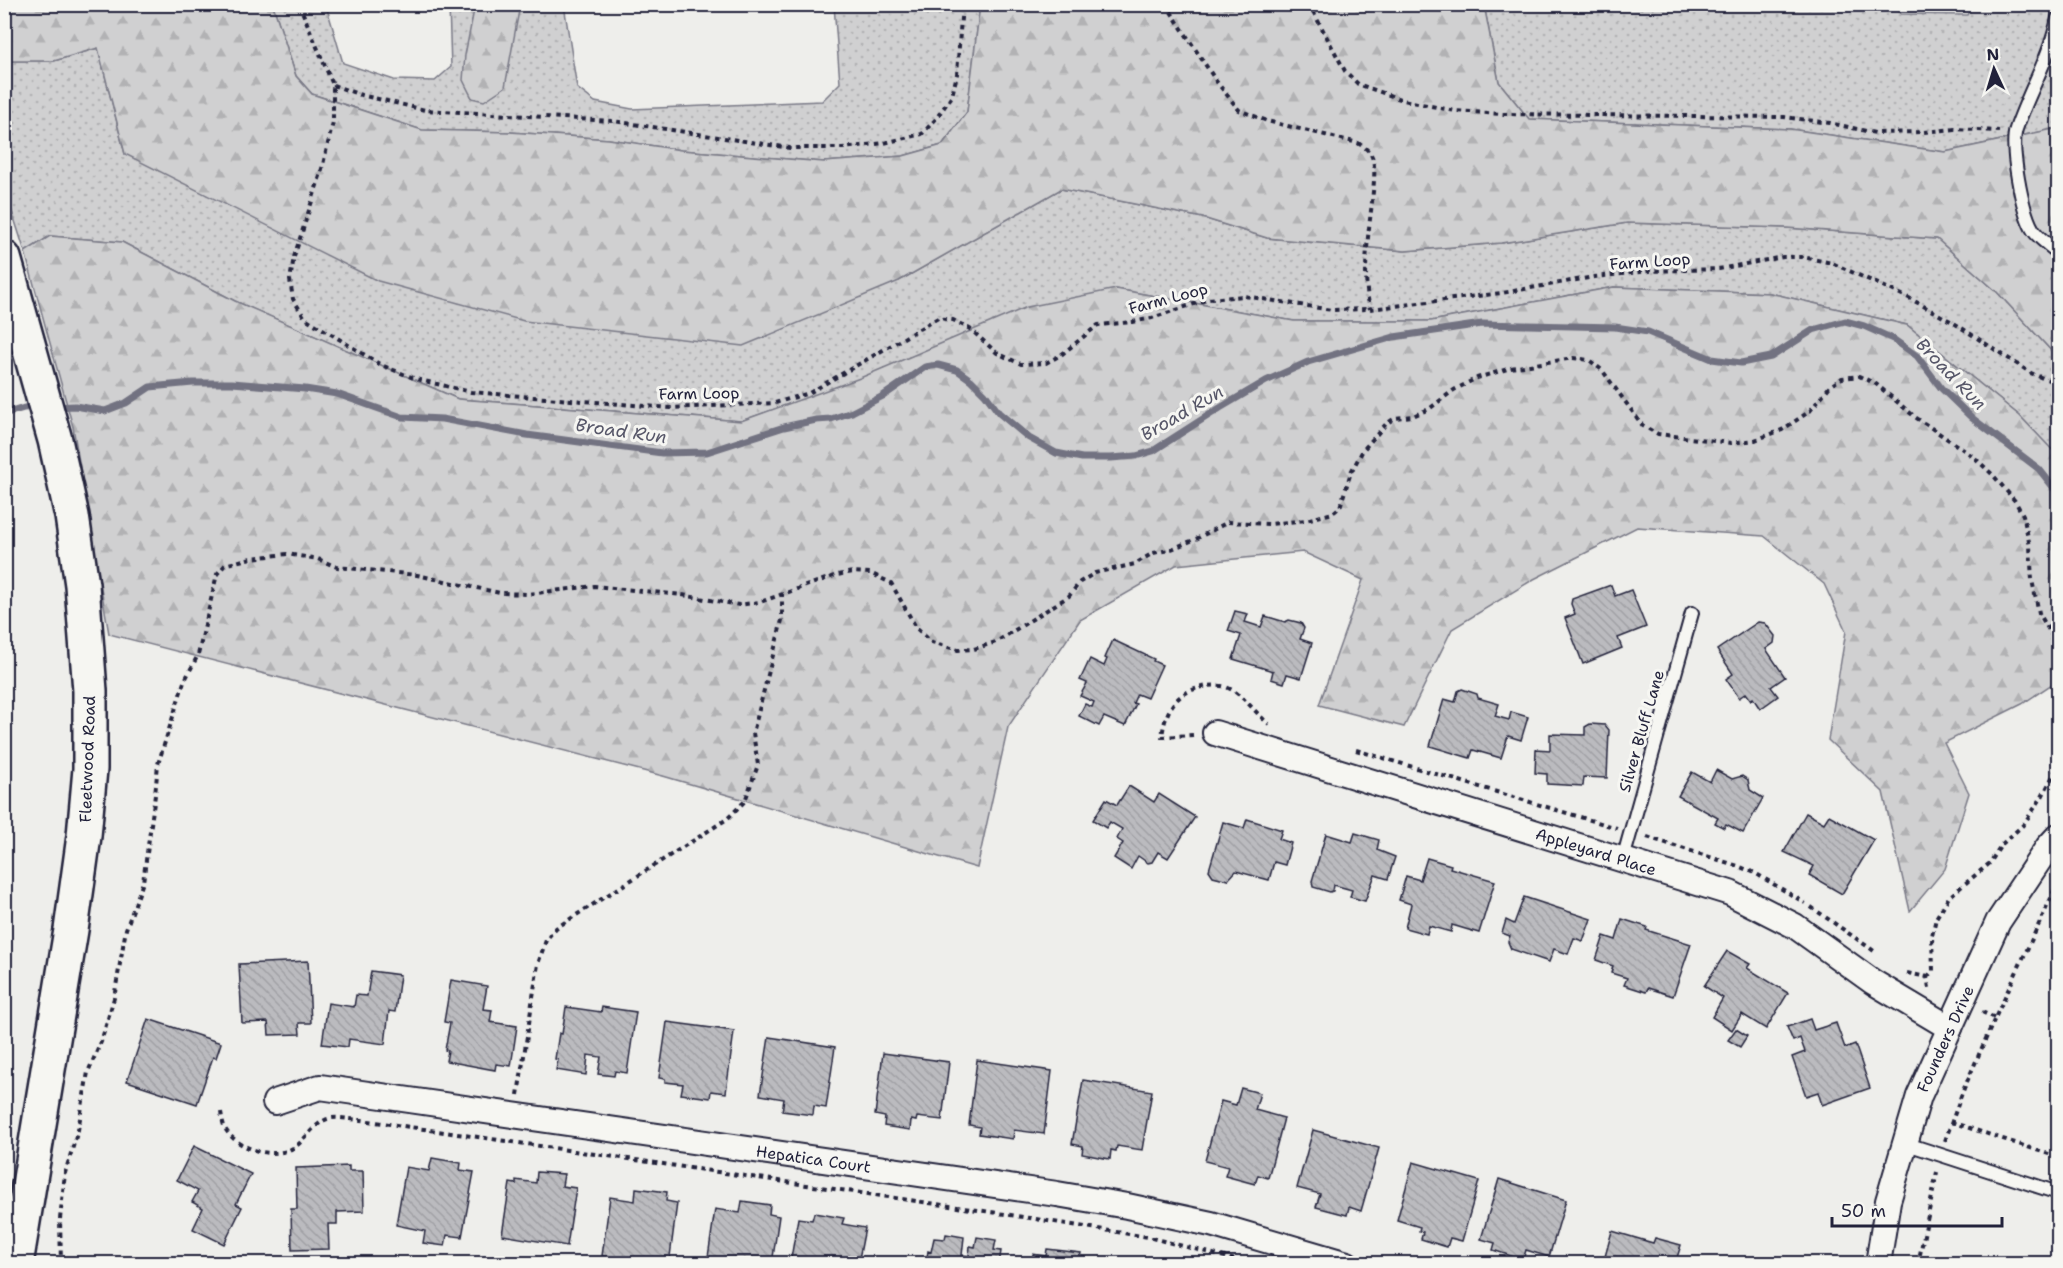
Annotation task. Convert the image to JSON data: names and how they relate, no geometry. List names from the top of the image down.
{
  "streets": {
    "main road": ["Fleetwood Road"],
    "street": ["Appleyard Place", "Founders Drive", "Hepatica Court"],
    "lane": ["Silver Bluff Lane"],
    "path": ["Farm Loop"]
  },
  "crossings": [
    ["Silver Bluff Lane", "Appleyard Place"],
    ["Appleyard Place", "Founders Drive"]
  ],
  "water": ["Broad Run"],
  "scale_bar": "50 m",
  "north": "top"
}
